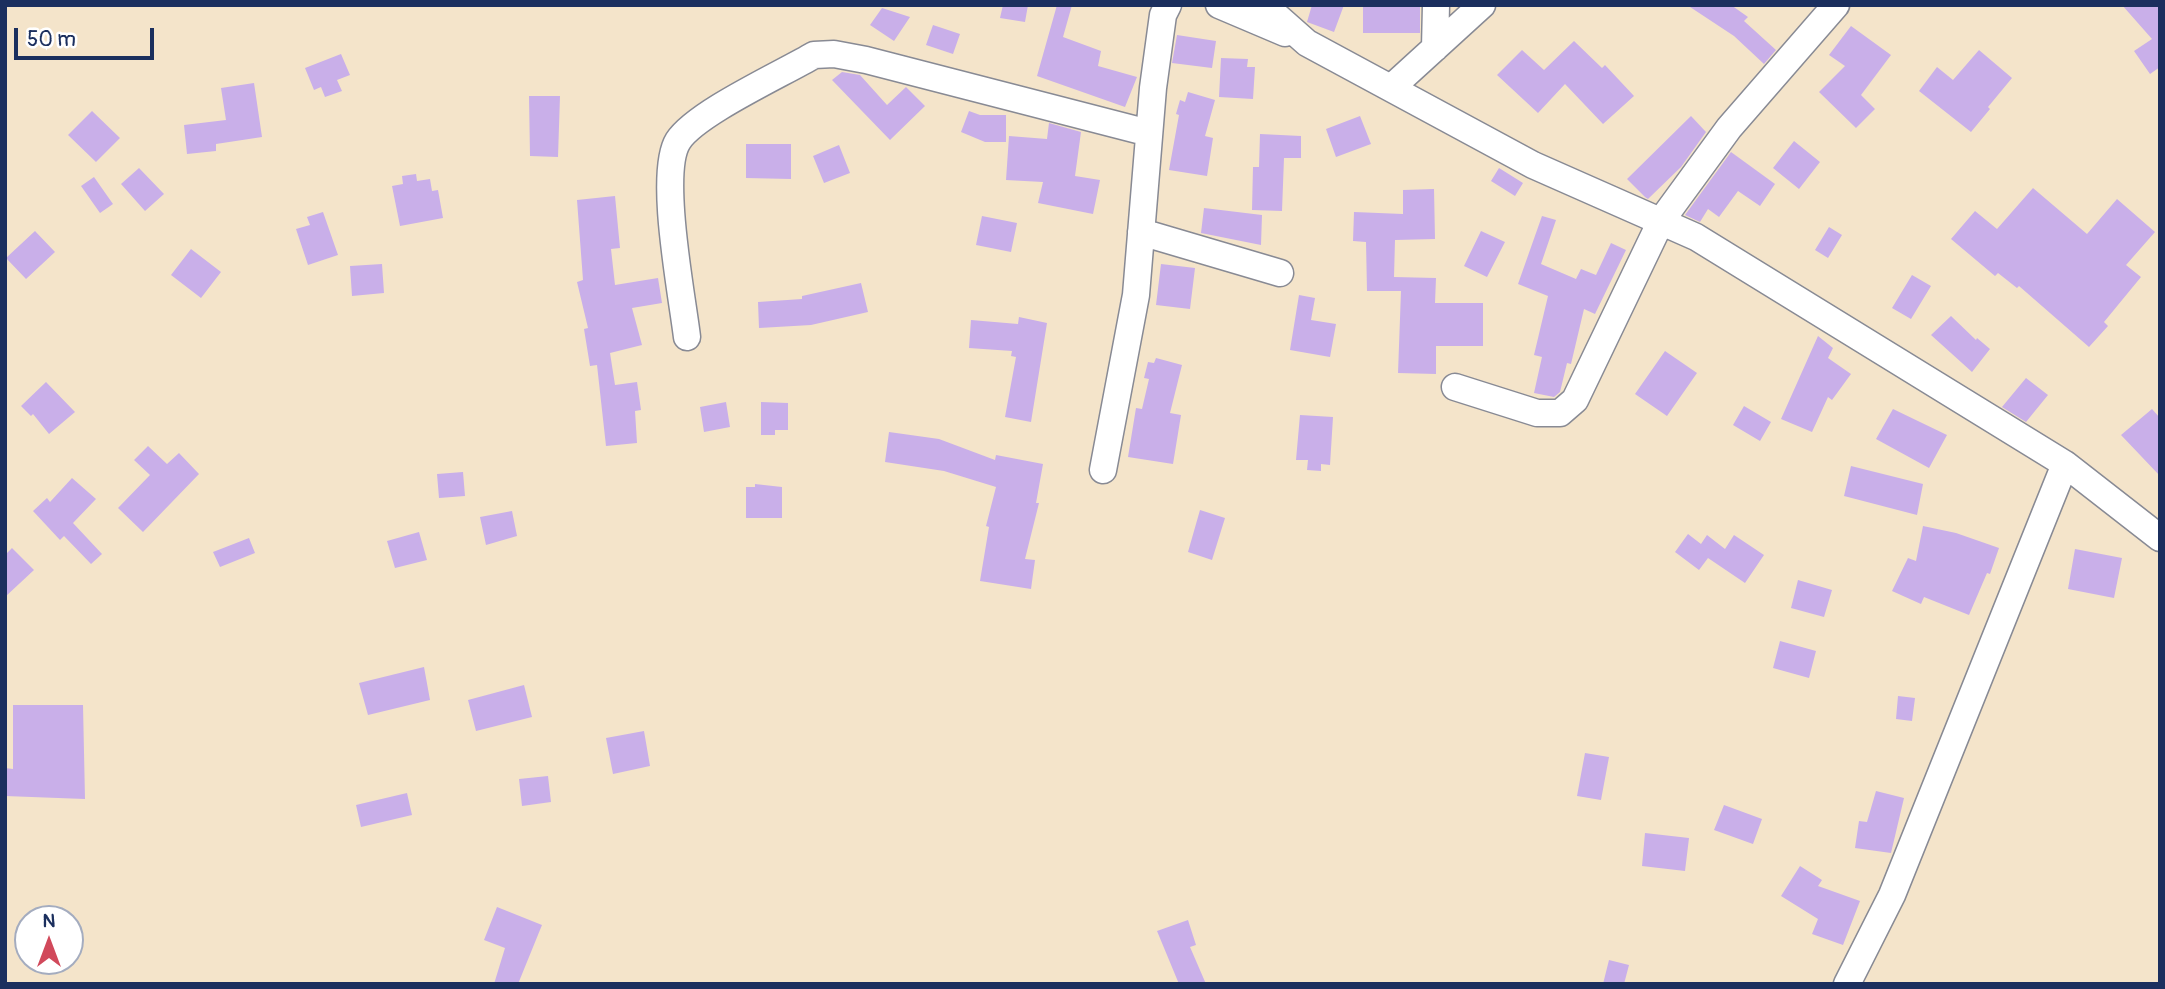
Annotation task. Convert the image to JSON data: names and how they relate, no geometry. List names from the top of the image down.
{
  "scale_bar": "50 m",
  "north": "top"
}
